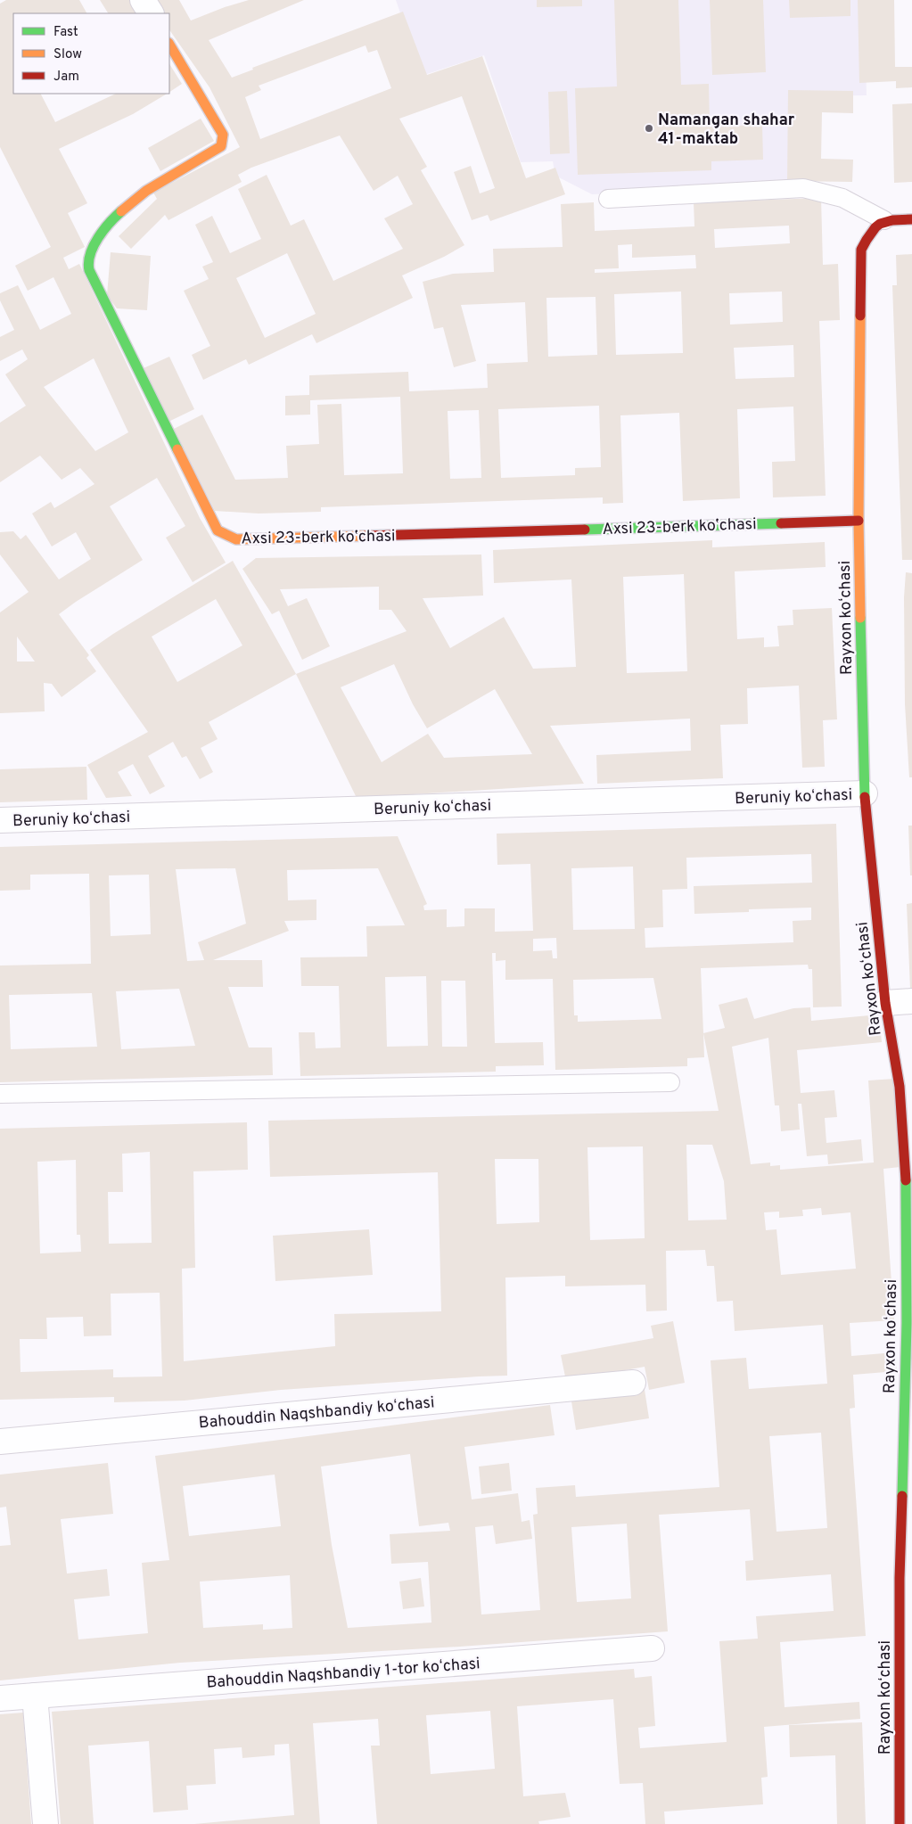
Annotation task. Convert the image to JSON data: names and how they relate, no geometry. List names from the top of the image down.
{
  "streets": {
    "street": [
      "Аxsi 23-berk koʼchasi",
      "Rayxon koʻchasi",
      "Beruniy koʻchasi",
      "Bahouddin Naqshbandiy koʻchasi",
      "Bahouddin Naqshbandiy 1-tor koʻchasi"
    ]
  },
  "crossings": [
    ["Аxsi 23-berk koʼchasi", "Rayxon koʻchasi"],
    ["Rayxon koʻchasi", "Beruniy koʻchasi"]
  ],
  "places": ["Namangan shahar 41-maktab"],
  "legend": ["Fast", "Slow", "Jam"]
}
